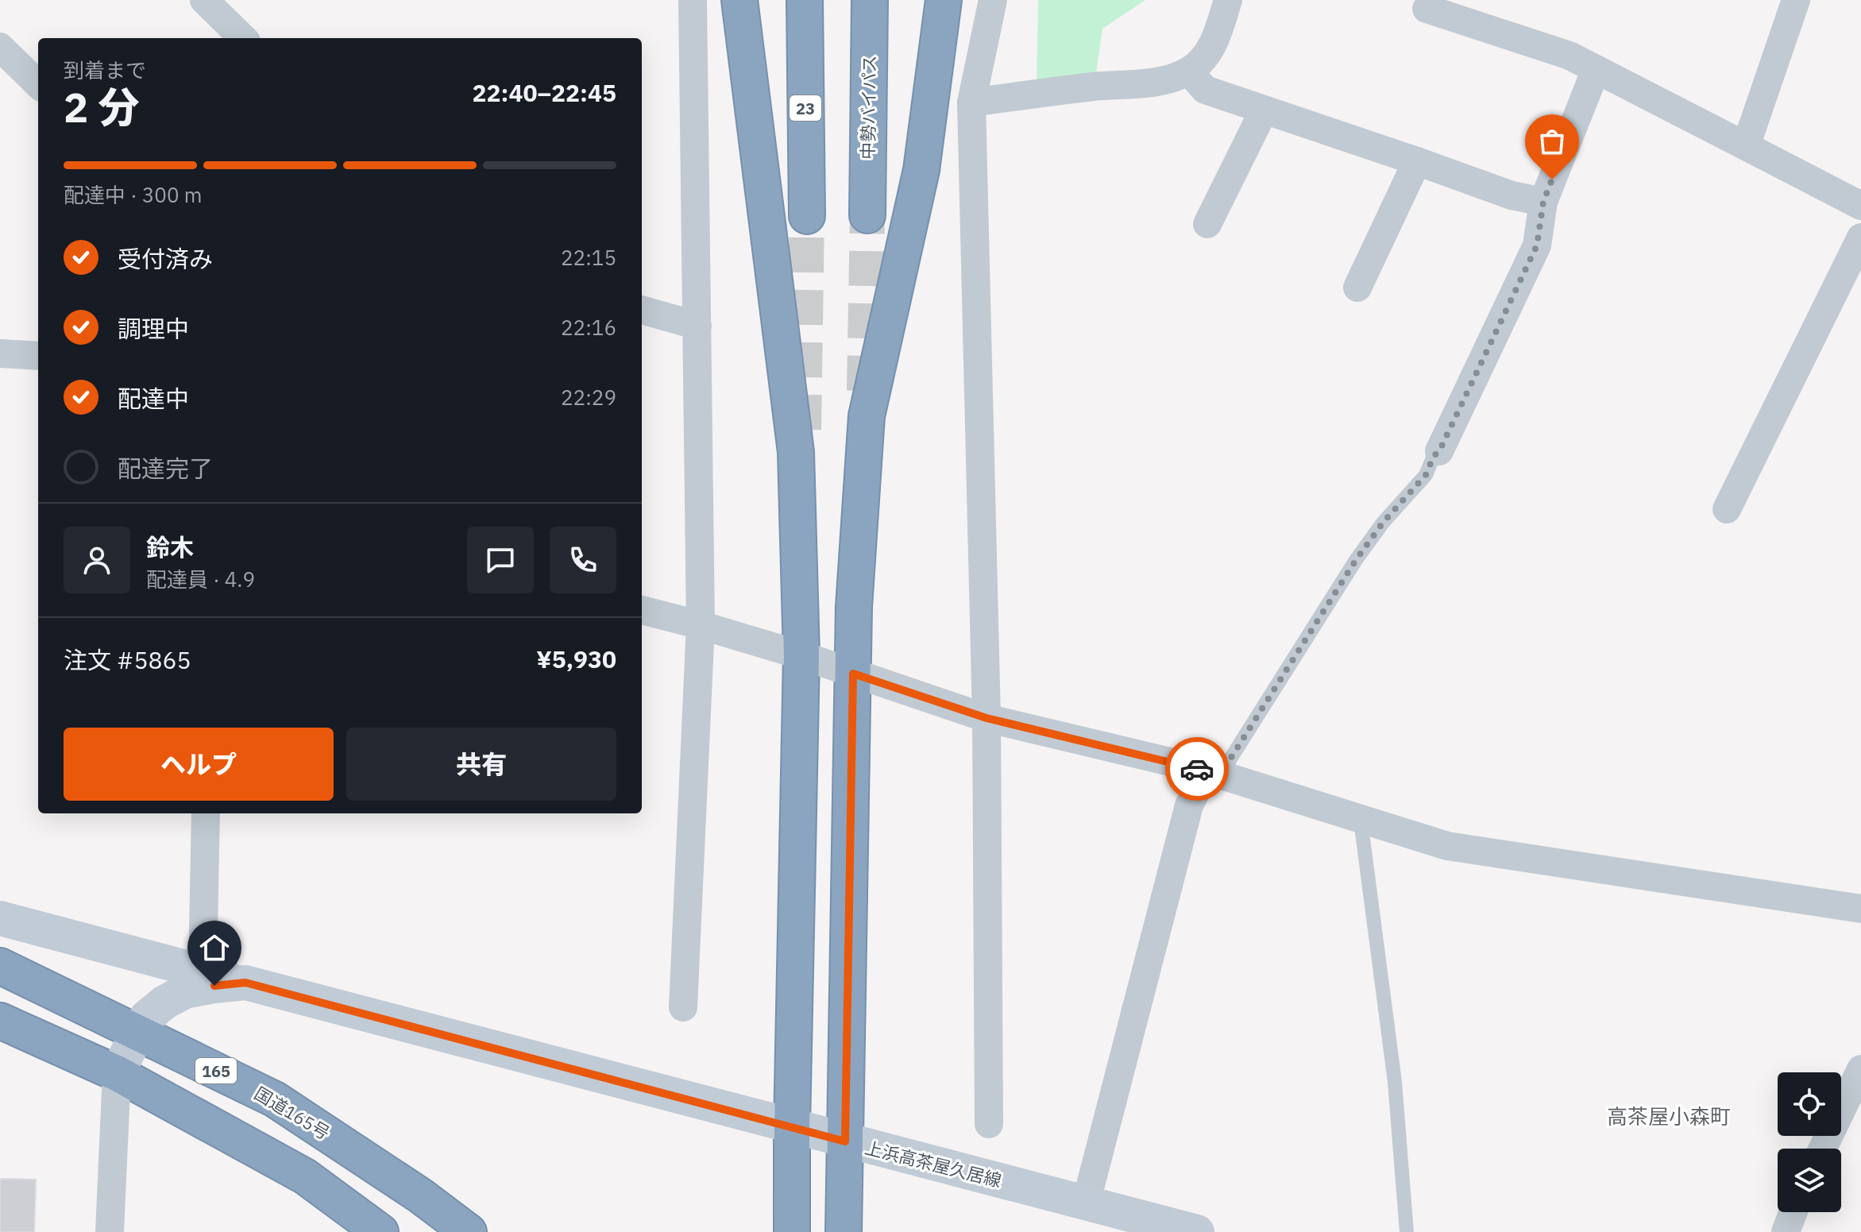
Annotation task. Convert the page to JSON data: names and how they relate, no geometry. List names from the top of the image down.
{
  "streets": {
    "highway": [
      "中勢バイパス",
      "23",
      "165",
      "国道165号"
    ],
    "main road": ["上浜高茶屋久居線"]
  },
  "crossings": [
    ["国道165号", "上浜高茶屋久居線"]
  ],
  "districts": ["高茶屋小森町"],
  "page": {
    "heading": ["2 分", "到着まで", "22:40–22:45"],
    "panel": [
      "鈴木",
      "配達員 · 4.9",
      "注文 #5865",
      "¥5,930"
    ],
    "bar": "配達中 · 300 m",
    "list": [
      ["受付済み", "22:15"],
      ["調理中", "22:16"],
      ["配達中", "22:29"],
      "配達完了"
    ],
    "buttons": ["ヘルプ", "共有"]
  }
}
